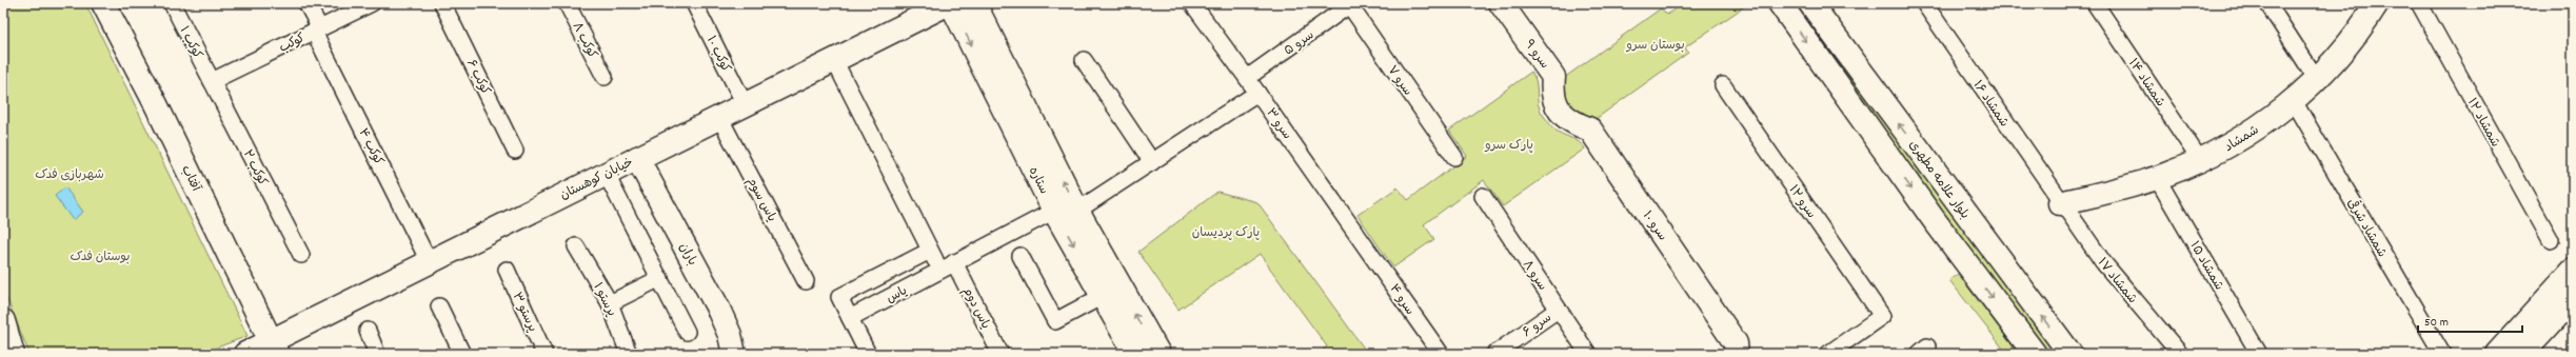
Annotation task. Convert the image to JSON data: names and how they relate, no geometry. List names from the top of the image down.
{
  "streets": {
    "street": [
      "کوکب ۸",
      "کوکب ۱",
      "کوکب",
      "سرو ۵",
      "کوکب ۱۰",
      "سرو ۹",
      "کوکب ۶",
      "سرو ۷",
      "شمشاد ۱۴",
      "شمشاد ۱۶",
      "شمشاد ۱۲",
      "سرو ۳",
      "شمشاد",
      "کوکب ۴",
      "کوکب ۲",
      "آفتاب",
      "خیابان کوهستان",
      "بلوار علامه مطهری",
      "ستاره",
      "یاس سوم",
      "سرو ۱۲",
      "سرو ۱۰",
      "شمشاد شرقی",
      "باران",
      "شمشاد ۱۵",
      "سرو ۸",
      "شمشاد ۱۷",
      "یاس",
      "پرستو ۱",
      "سرو ۴",
      "یاس دوم",
      "پرستو ۳",
      "سرو ۶"
    ]
  },
  "crossings": [
    ["کوکب ۱", "کوکب"],
    ["کوکب ۱", "کوکب ۲"],
    ["کوکب", "کوکب ۴"],
    ["کوکب", "کوکب ۲"],
    ["سرو ۵", "سرو ۷"],
    ["سرو ۵", "سرو ۳"],
    ["کوکب ۱۰", "خیابان کوهستان"],
    ["سرو ۹", "سرو ۱۰"],
    ["شمشاد ۱۴", "شمشاد"],
    ["شمشاد ۱۶", "شمشاد"],
    ["شمشاد ۱۶", "شمشاد ۱۷"],
    ["سرو ۳", "سرو ۴"],
    ["شمشاد", "شمشاد شرقی"],
    ["شمشاد", "شمشاد ۱۵"],
    ["شمشاد", "شمشاد ۱۷"],
    ["کوکب ۴", "خیابان کوهستان"],
    ["آفتاب", "خیابان کوهستان"],
    ["خیابان کوهستان", "ستاره"],
    ["خیابان کوهستان", "یاس سوم"],
    ["خیابان کوهستان", "باران"],
    ["ستاره", "یاس"],
    ["سرو ۸", "سرو ۶"],
    ["یاس", "یاس دوم"]
  ],
  "parks": [
    "بوستان سرو",
    "پارک سرو",
    "شهربازی فدک",
    "پارک پردیسان",
    "بوستان فدک"
  ],
  "scale_bar": "50 m"
}
